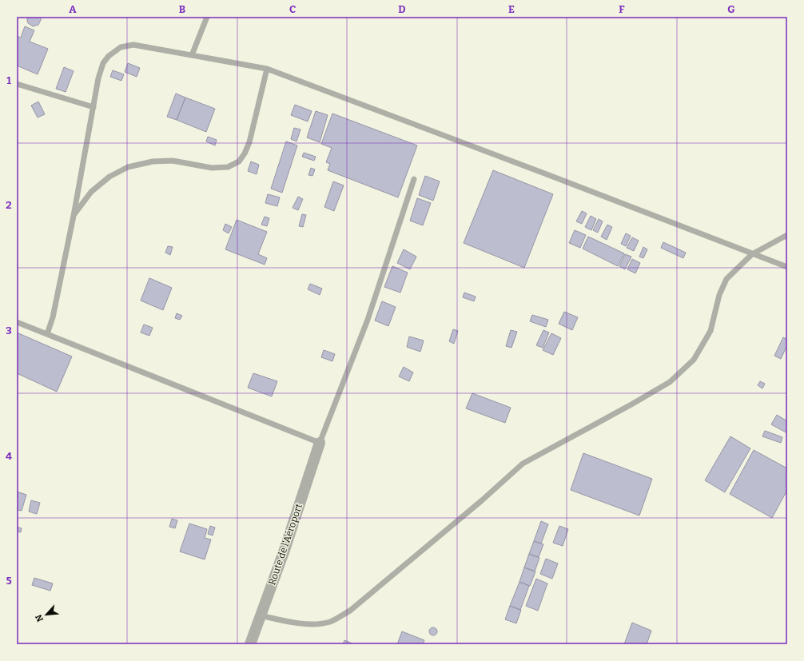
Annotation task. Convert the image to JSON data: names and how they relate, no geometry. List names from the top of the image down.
{
  "streets": {
    "street": ["Route de l'Aéroport"]
  },
  "north": "bottom left",
  "grid": {
    "columns": [
      "A",
      "B",
      "C",
      "D",
      "E",
      "F",
      "G"
    ],
    "rows": [
      "1",
      "2",
      "3",
      "4",
      "5"
    ]
  }
}
